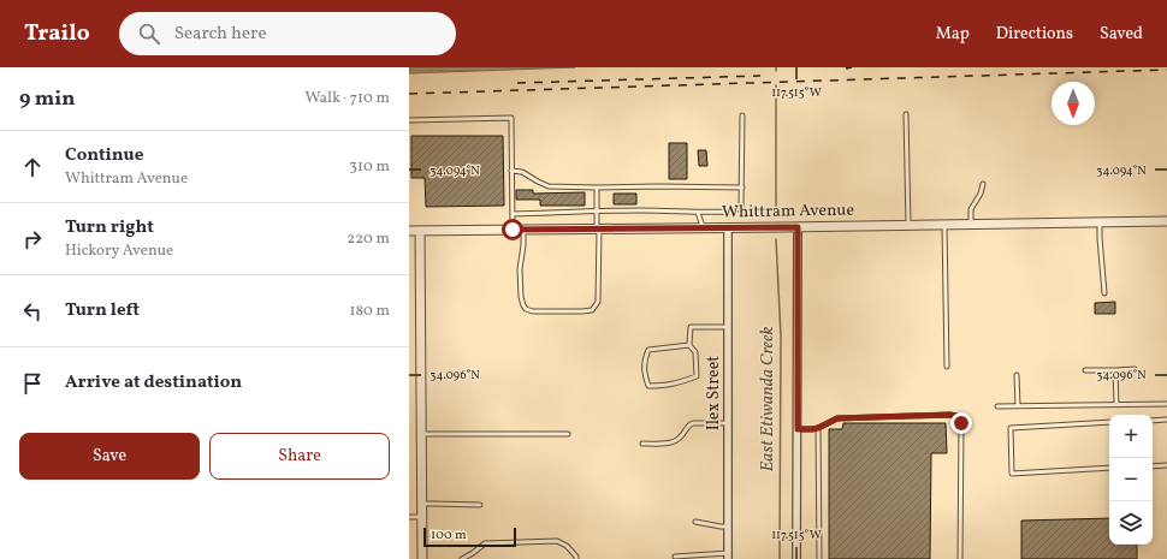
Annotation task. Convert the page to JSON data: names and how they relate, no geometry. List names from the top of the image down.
{
  "streets": {
    "street": ["Whittram Avenue", "Ilex Street"]
  },
  "crossings": [
    ["Whittram Avenue", "Ilex Street"]
  ],
  "water": ["East Etiwanda Creek"],
  "scale_bar": "100 m",
  "north": "bottom",
  "page": {
    "header": "Trailo",
    "search": "Search here",
    "nav": ["Map", "Directions", "Saved"],
    "heading": ["9 min", "Walk · 710 m"],
    "list": [
      ["Continue", "Whittram Avenue", "310 m"],
      ["Turn right", "Hickory Avenue", "220 m"],
      ["Turn left", "180 m"],
      "Arrive at destination"
    ],
    "map_buttons": ["+", "−"],
    "buttons": ["Save", "Share"],
    "scale": "100 m"
  },
  "coordinates": ["117.515°W", "34.094°N", "34.096°N"]
}
